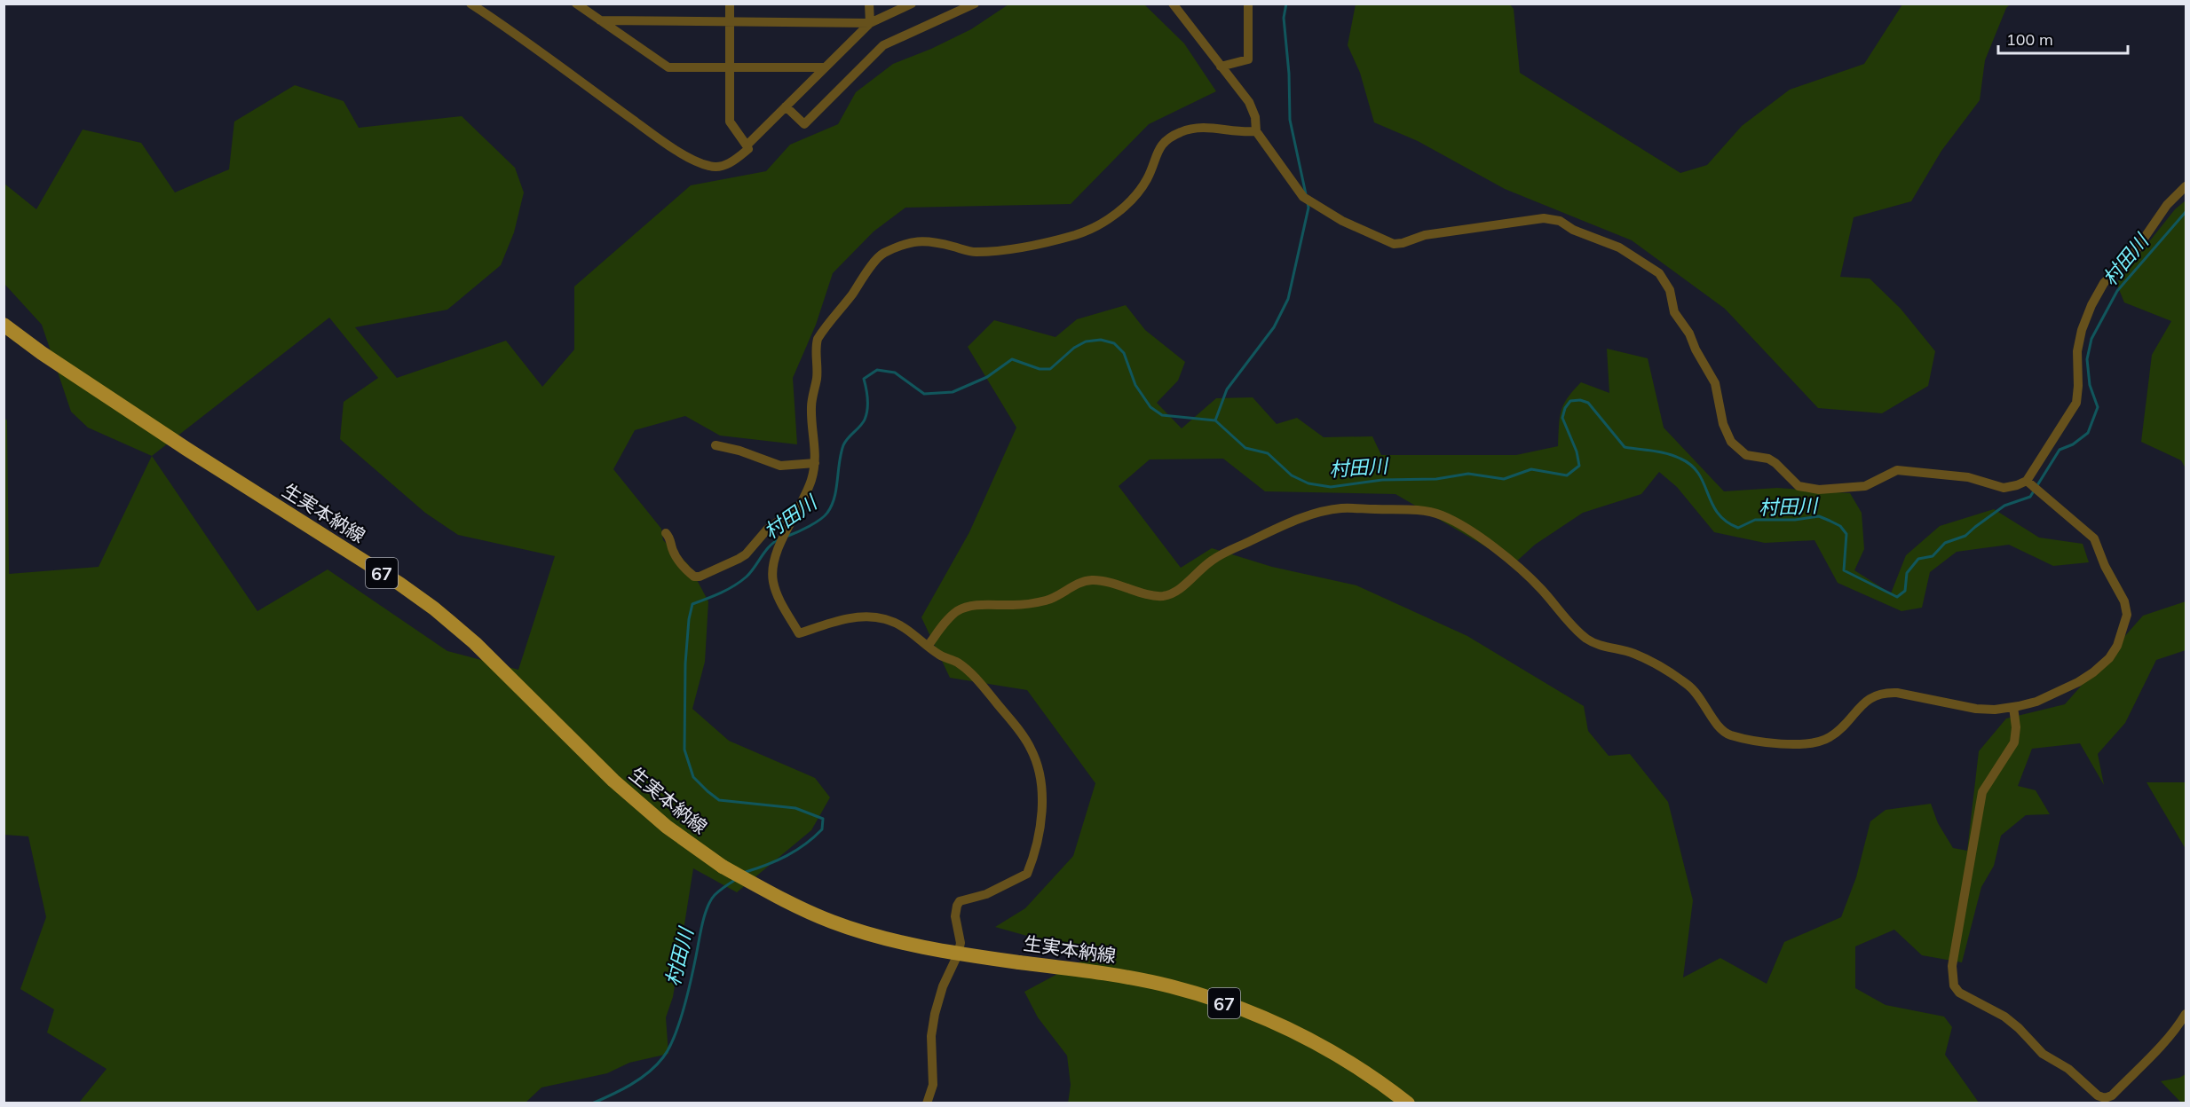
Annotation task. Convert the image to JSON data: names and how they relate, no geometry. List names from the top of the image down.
{
  "streets": {
    "main road": ["生実本納線", "67"]
  },
  "water": ["村田川"],
  "scale_bar": "100 m"
}
